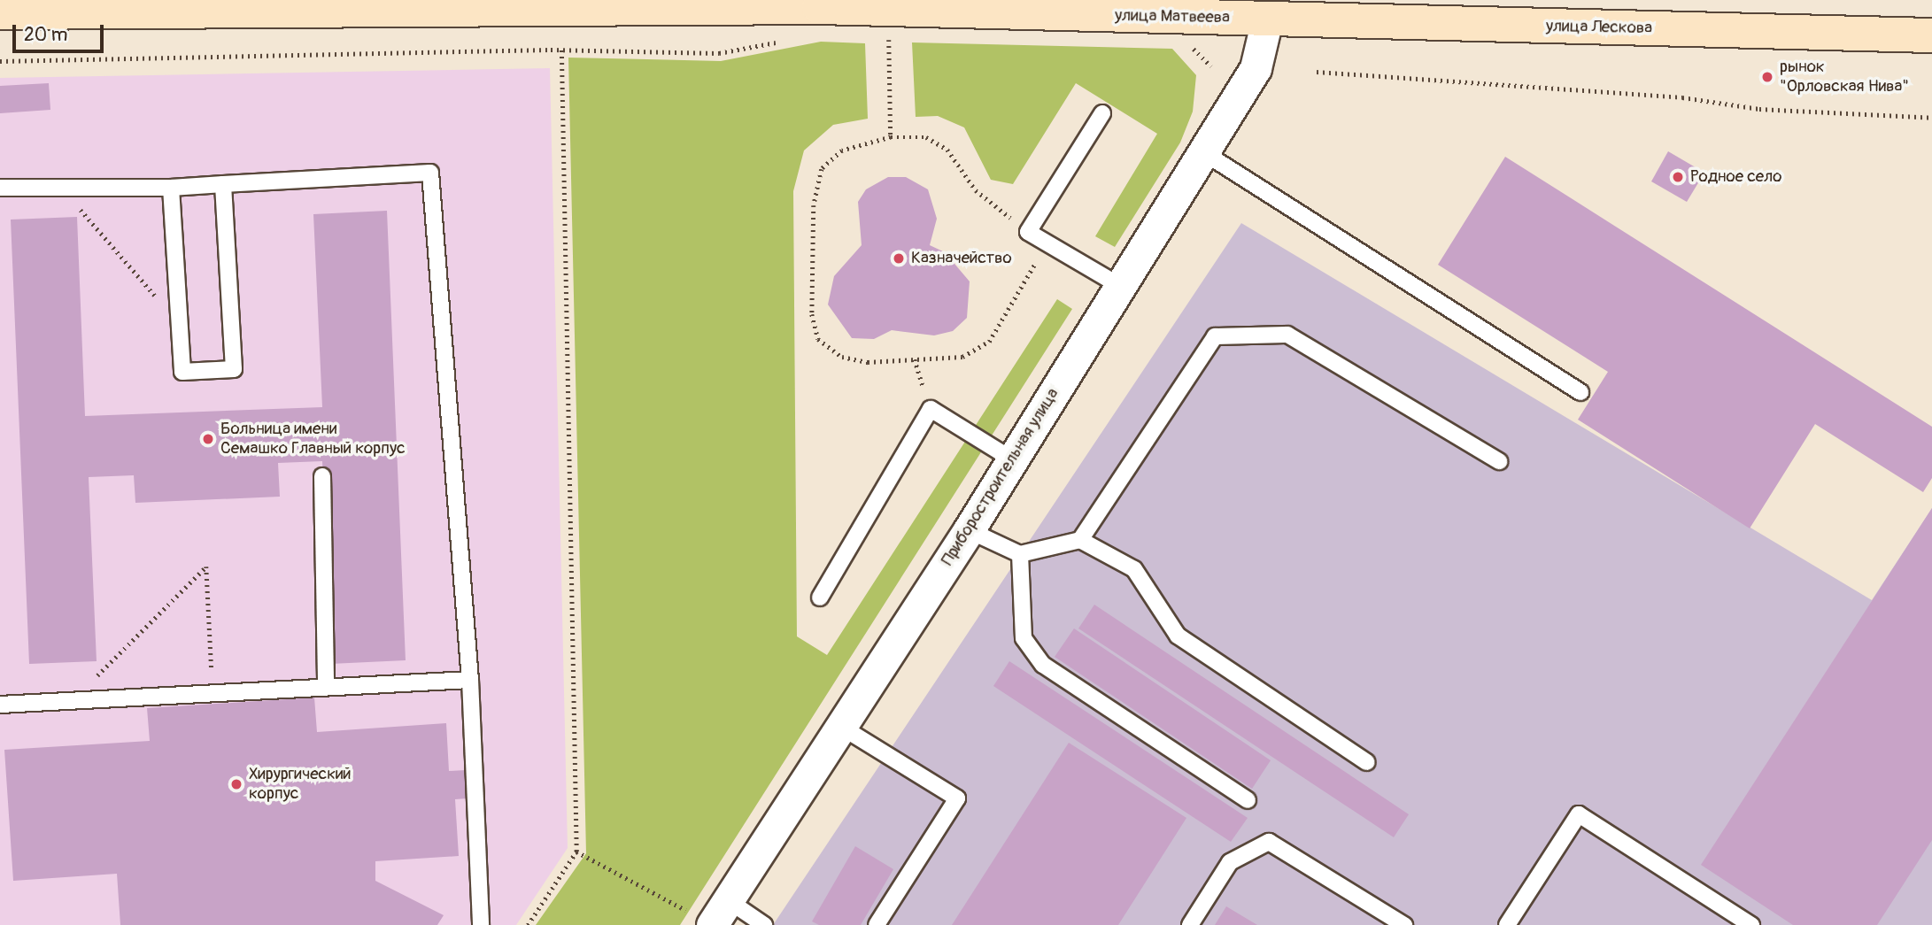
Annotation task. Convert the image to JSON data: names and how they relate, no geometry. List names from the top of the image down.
{
  "streets": {
    "main road": ["улица Матвеева", "улица Лескова"],
    "street": ["Приборостроительная улица"]
  },
  "crossings": [
    ["улица Матвеева", "улица Лескова"],
    ["улица Матвеева", "Приборостроительная улица"],
    ["улица Лескова", "Приборостроительная улица"]
  ],
  "places": [
    "рынок \"Орловская Нива\"",
    "Родное село",
    "Казначейство",
    "Больница имени Семашко Главный корпус",
    "Хирургический корпус"
  ],
  "scale_bar": "20 m"
}
